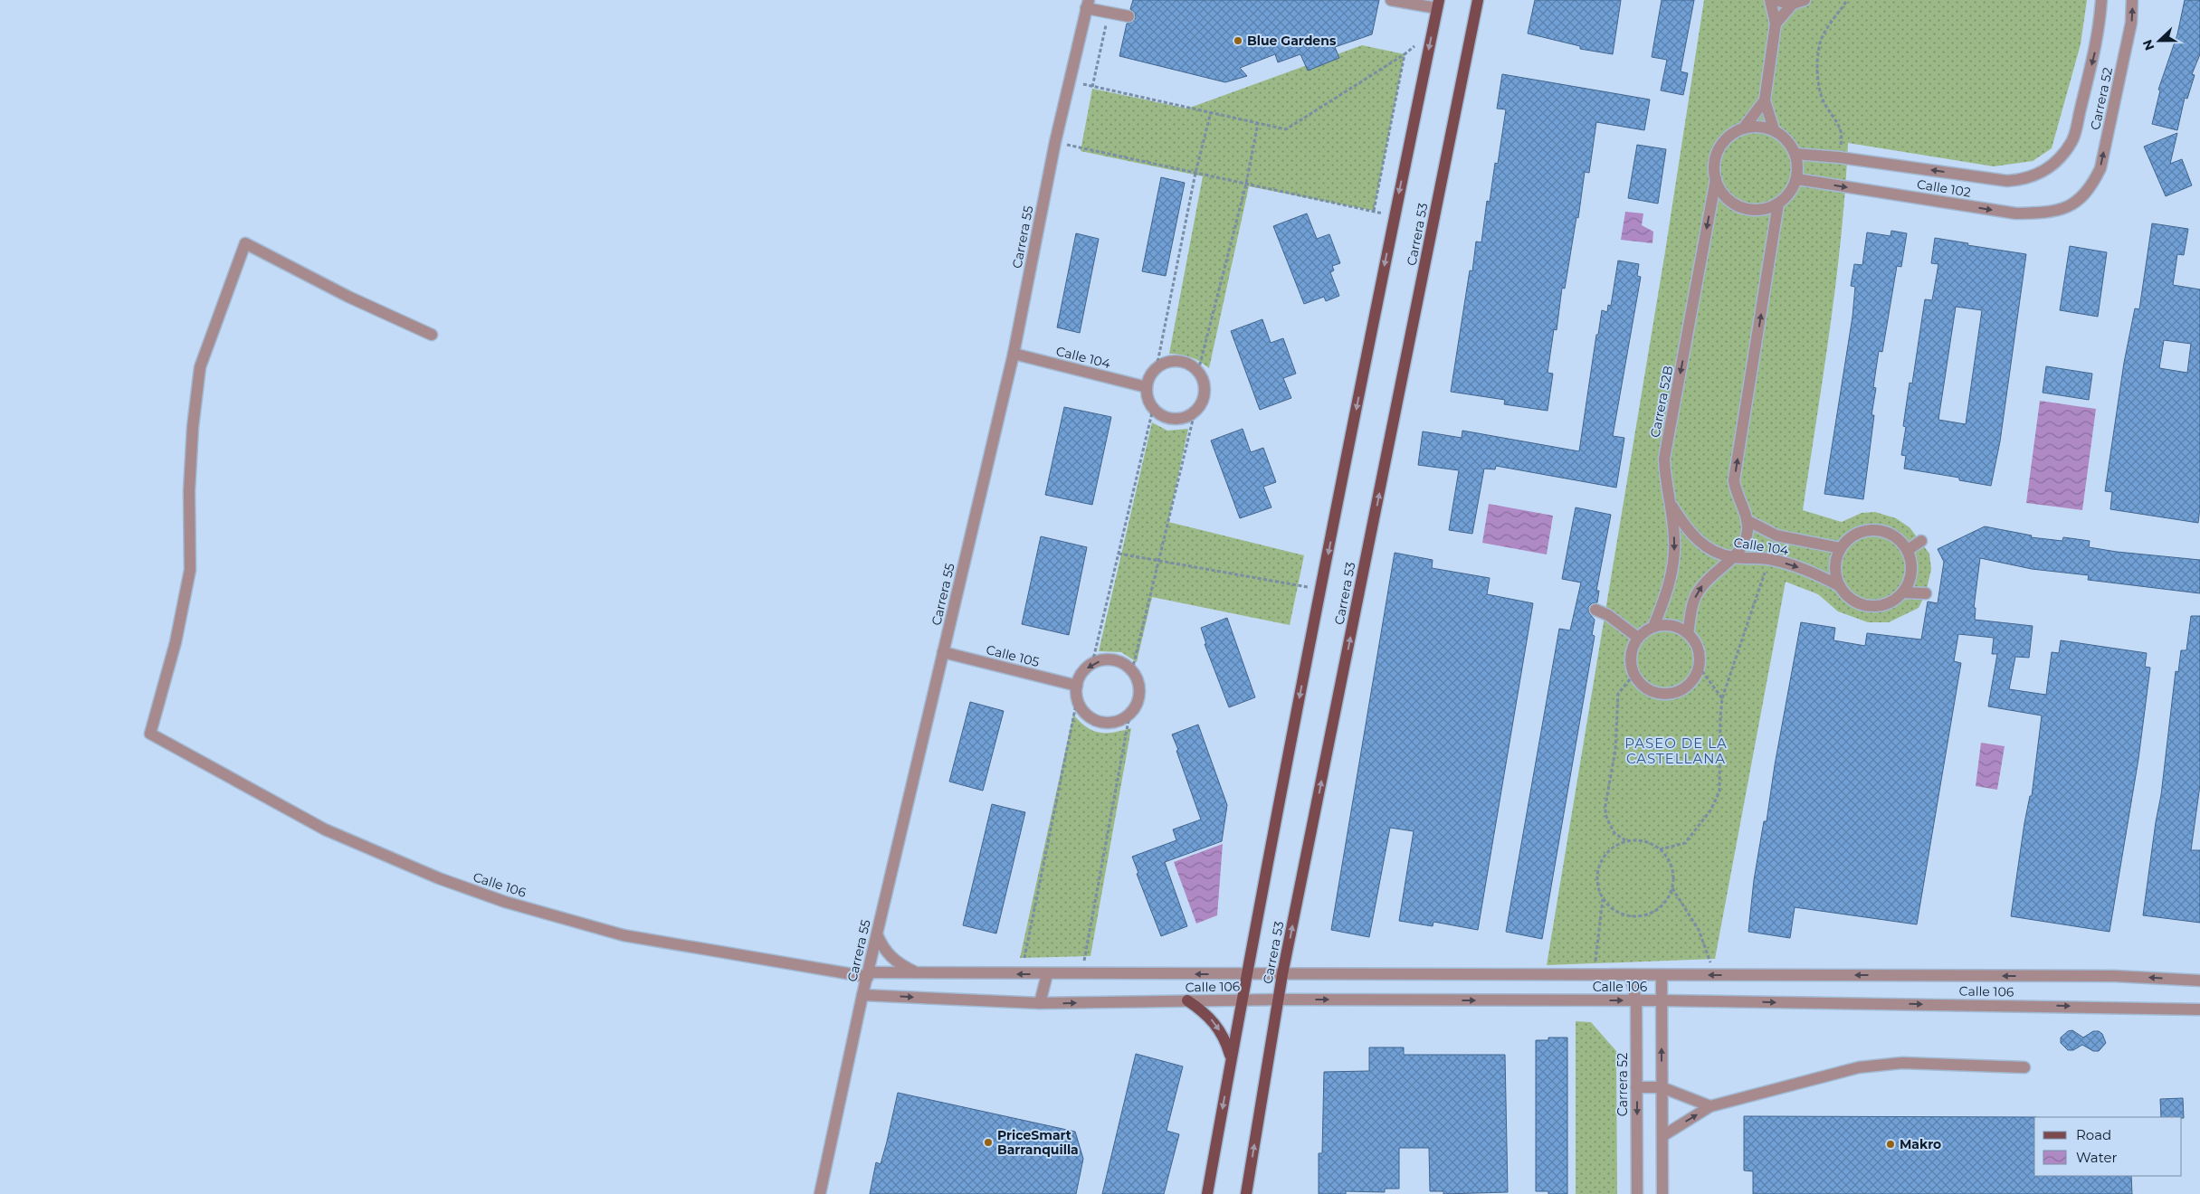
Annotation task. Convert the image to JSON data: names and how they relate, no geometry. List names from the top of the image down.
{
  "streets": {
    "main road": ["Carrera 53"],
    "street": [
      "Carrera 52",
      "Calle 102",
      "Carrera 55",
      "Calle 104",
      "Carrera 52B",
      "Calle 105",
      "Calle 106"
    ]
  },
  "crossings": [
    ["Carrera 52", "Calle 102"],
    ["Carrera 52", "Calle 106"],
    ["Calle 102", "Carrera 52B"],
    ["Carrera 53", "Calle 106"],
    ["Carrera 55", "Calle 104"],
    ["Carrera 55", "Calle 105"],
    ["Carrera 55", "Calle 106"],
    ["Calle 104", "Carrera 52B"]
  ],
  "districts": ["PASEO DE LA CASTELLANA"],
  "places": ["Blue Gardens", "PriceSmart Barranquilla", "Makro"],
  "legend": ["Road", "Water"],
  "north": "left"
}
